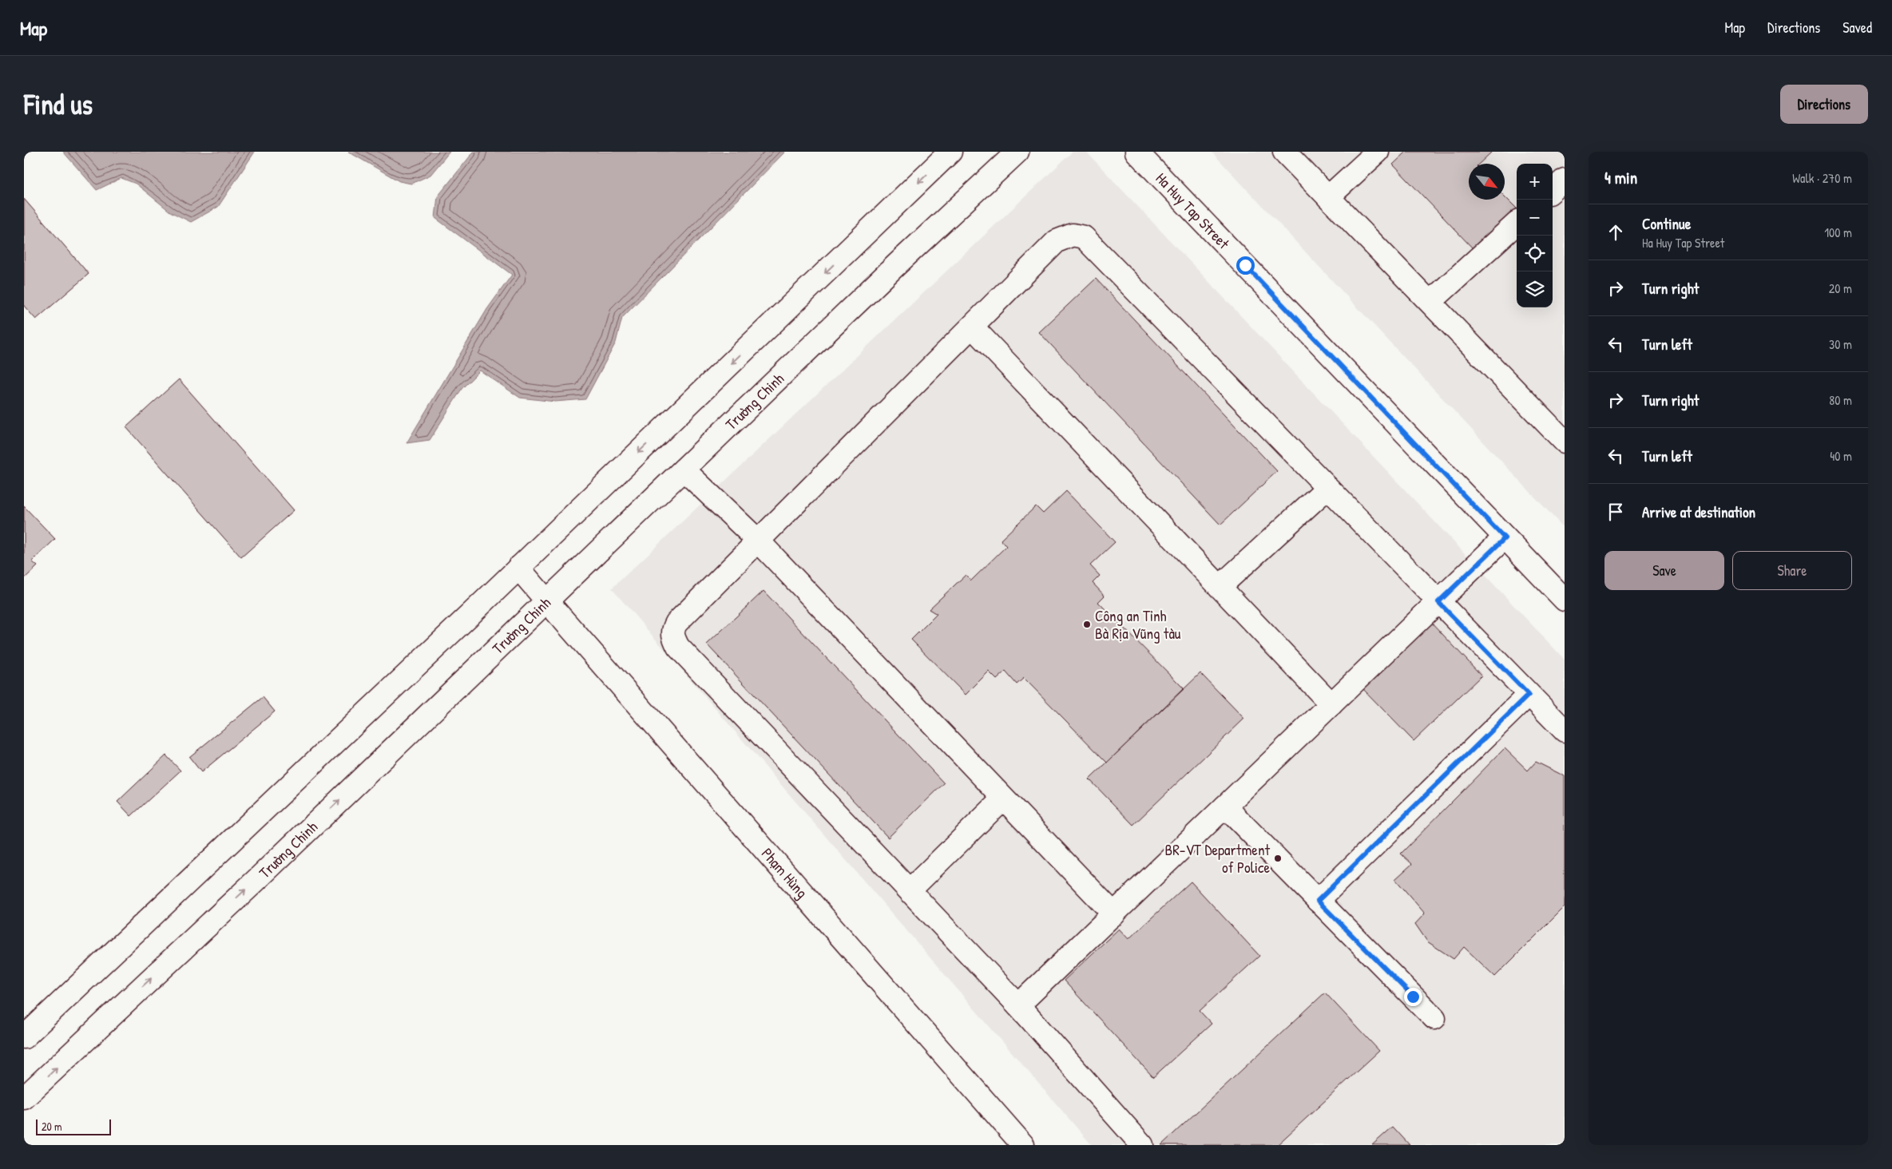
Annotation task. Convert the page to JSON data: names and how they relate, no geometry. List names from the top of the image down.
{
  "streets": {
    "main road": ["Ha Huy Tap Street", "Trường Chinh", "Phạm Hùng"]
  },
  "crossings": [
    ["Trường Chinh", "Phạm Hùng"]
  ],
  "places": ["Công an Tỉnh Bà Rịa Vũng tàu", "BR-VT Department of Police"],
  "scale_bar": "20 m",
  "north": "bottom right",
  "page": {
    "header": "Map",
    "nav": ["Map", "Directions", "Saved"],
    "buttons": [
      "Directions",
      ["Save", "Share"]
    ],
    "title": "Find us",
    "heading": ["4 min", "Walk · 270 m"],
    "map_buttons": ["+", "−"],
    "list": [
      ["Continue", "Ha Huy Tap Street", "100 m"],
      ["Turn right", "20 m"],
      ["Turn left", "30 m"],
      ["Turn right", "80 m"],
      ["Turn left", "40 m"],
      "Arrive at destination"
    ],
    "scale": "20 m"
  }
}
